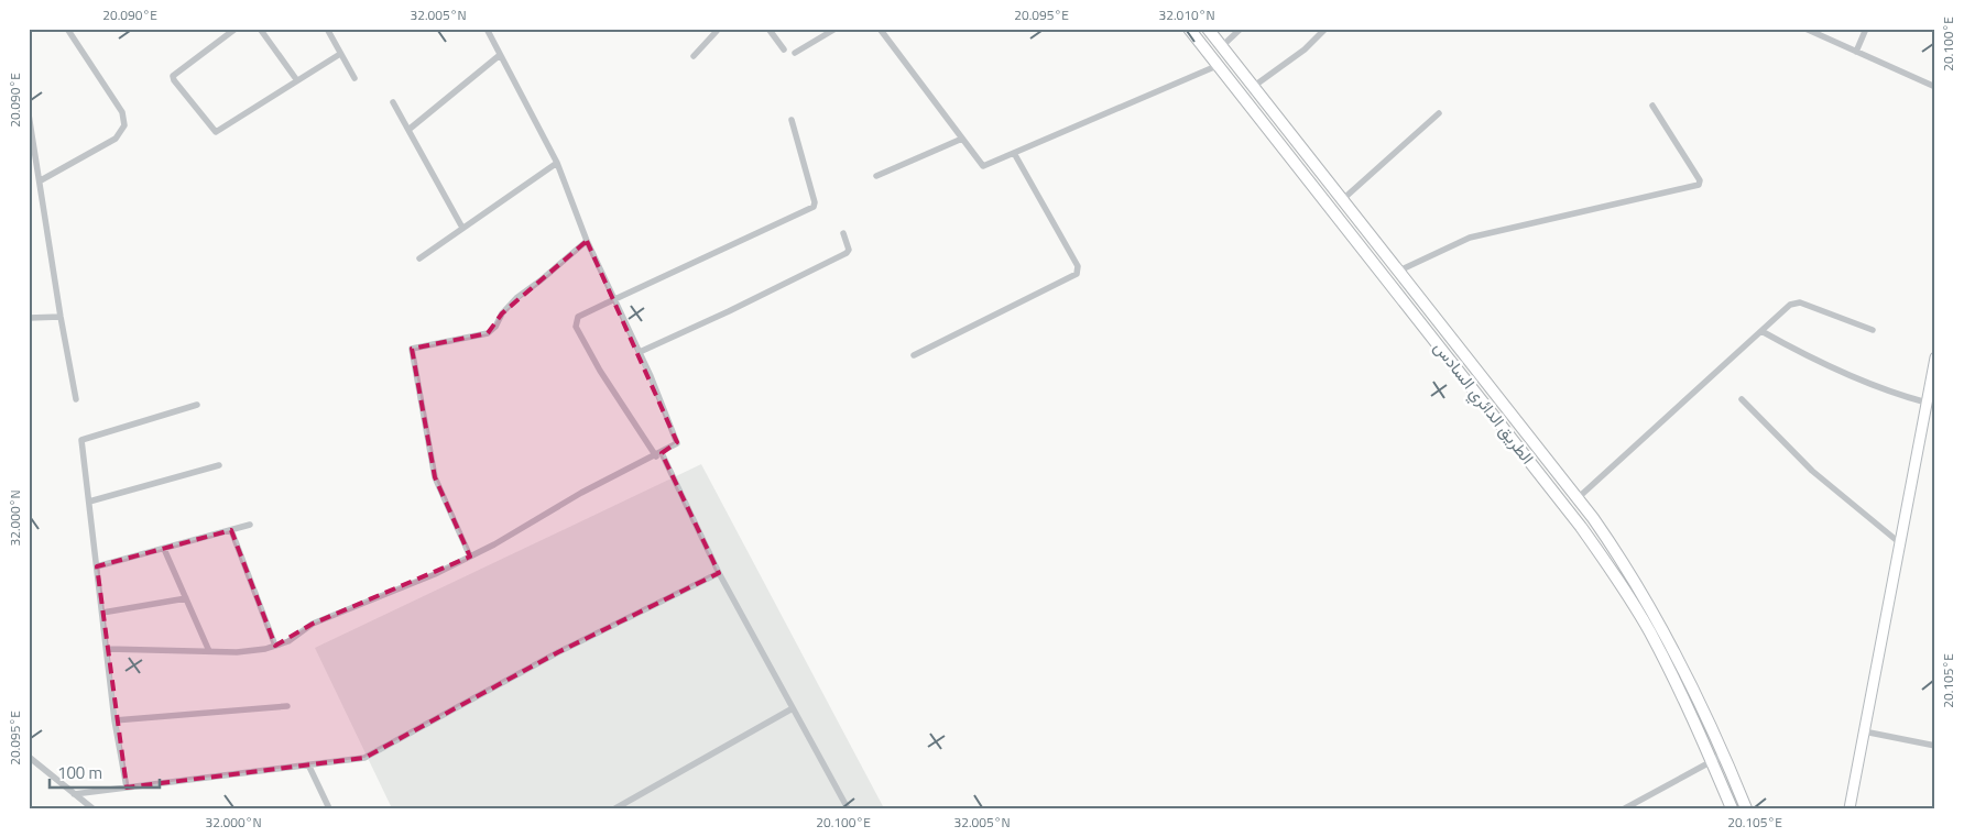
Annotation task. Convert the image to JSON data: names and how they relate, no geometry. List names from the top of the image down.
{
  "streets": {
    "highway": ["الطريق الدائري السادس"]
  },
  "scale_bar": "100 m",
  "coordinates": [
    "20.090°E",
    "32.005°N",
    "20.095°E",
    "32.010°N",
    "20.100°E",
    "32.000°N",
    "20.105°E"
  ]
}
